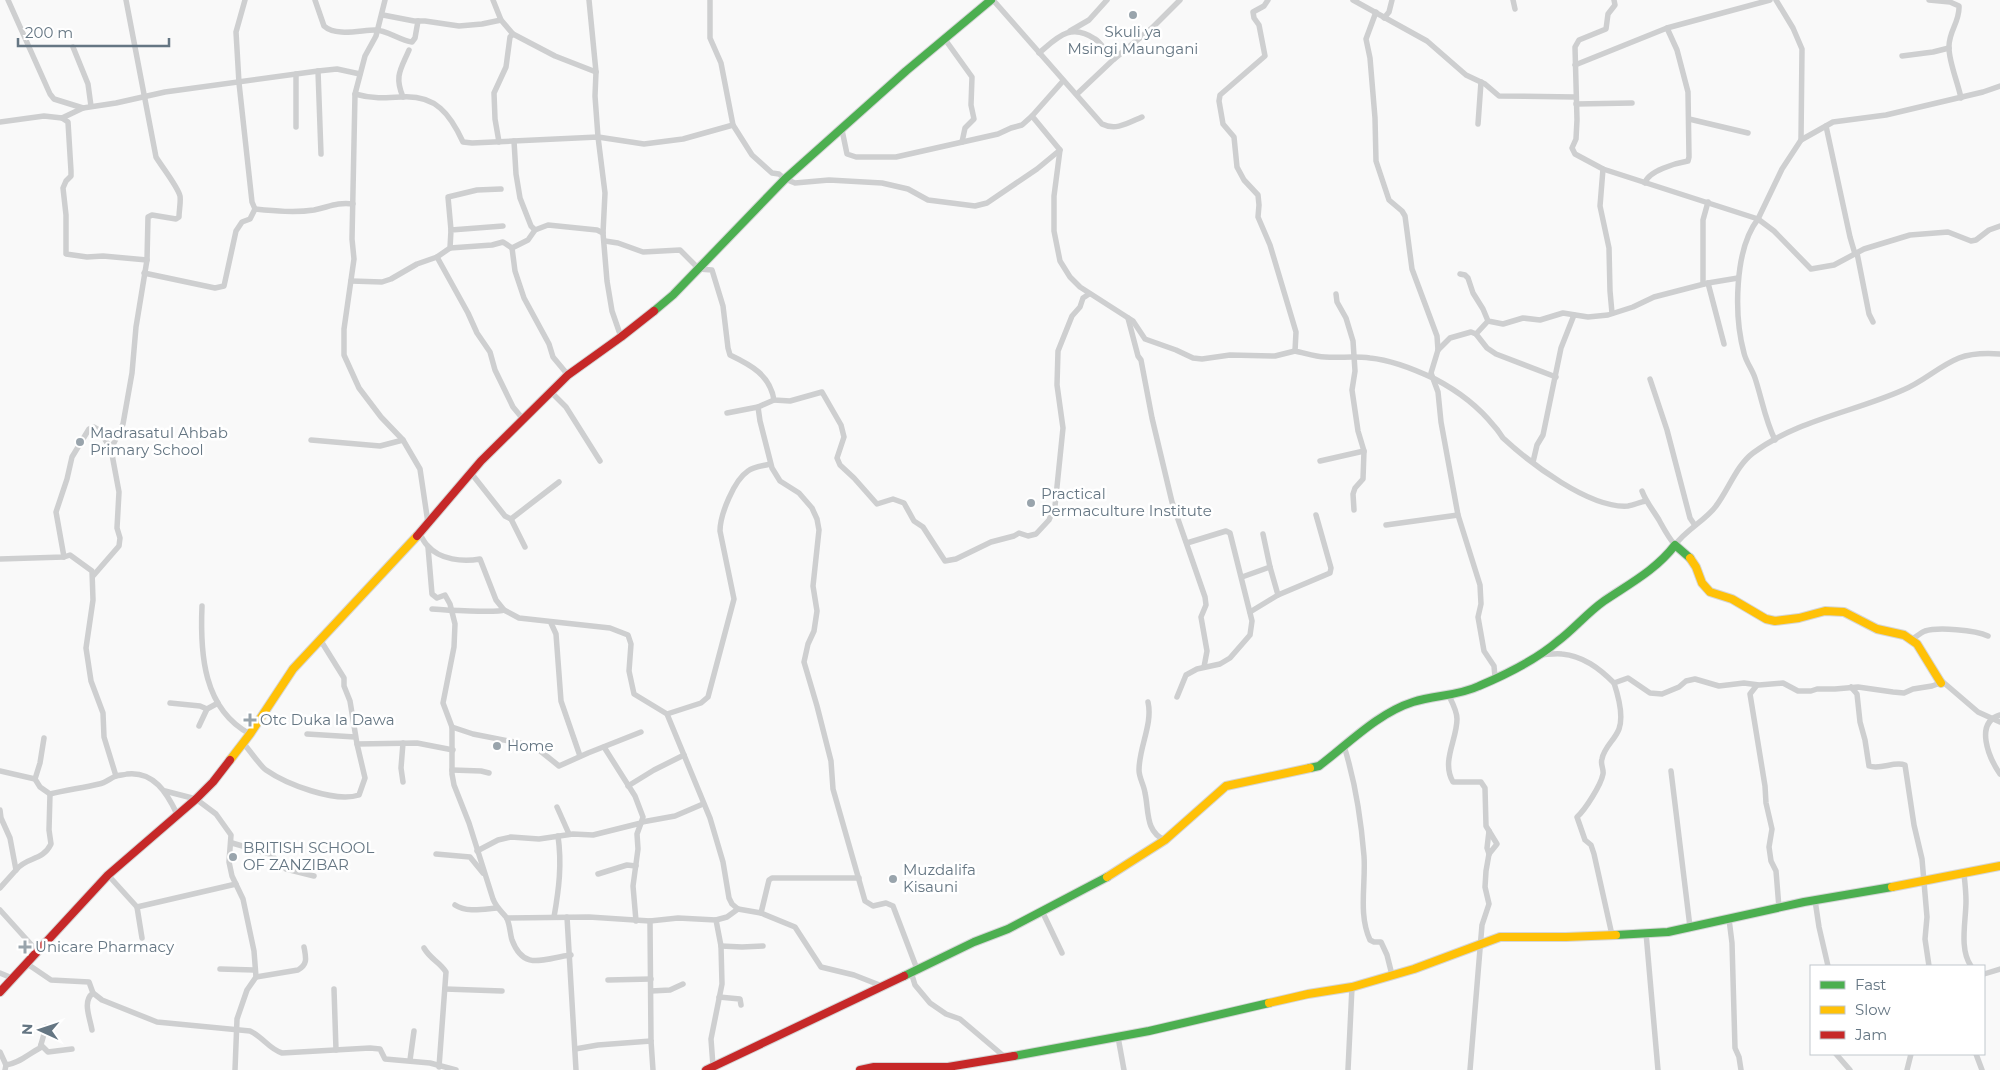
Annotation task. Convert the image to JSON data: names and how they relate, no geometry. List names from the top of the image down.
{
  "places": {
    "other": [
      "Skuli ya Msingi Maungani",
      "Madrasatul Ahbab Primary School",
      "Practical Permaculture Institute",
      "Home",
      "BRITISH SCHOOL OF ZANZIBAR",
      "Muzdalifa Kisauni"
    ],
    "health": ["Otc Duka la Dawa", "Unicare Pharmacy"]
  },
  "legend": ["Fast", "Slow", "Jam"],
  "scale_bar": "200 m",
  "north": "left"
}
